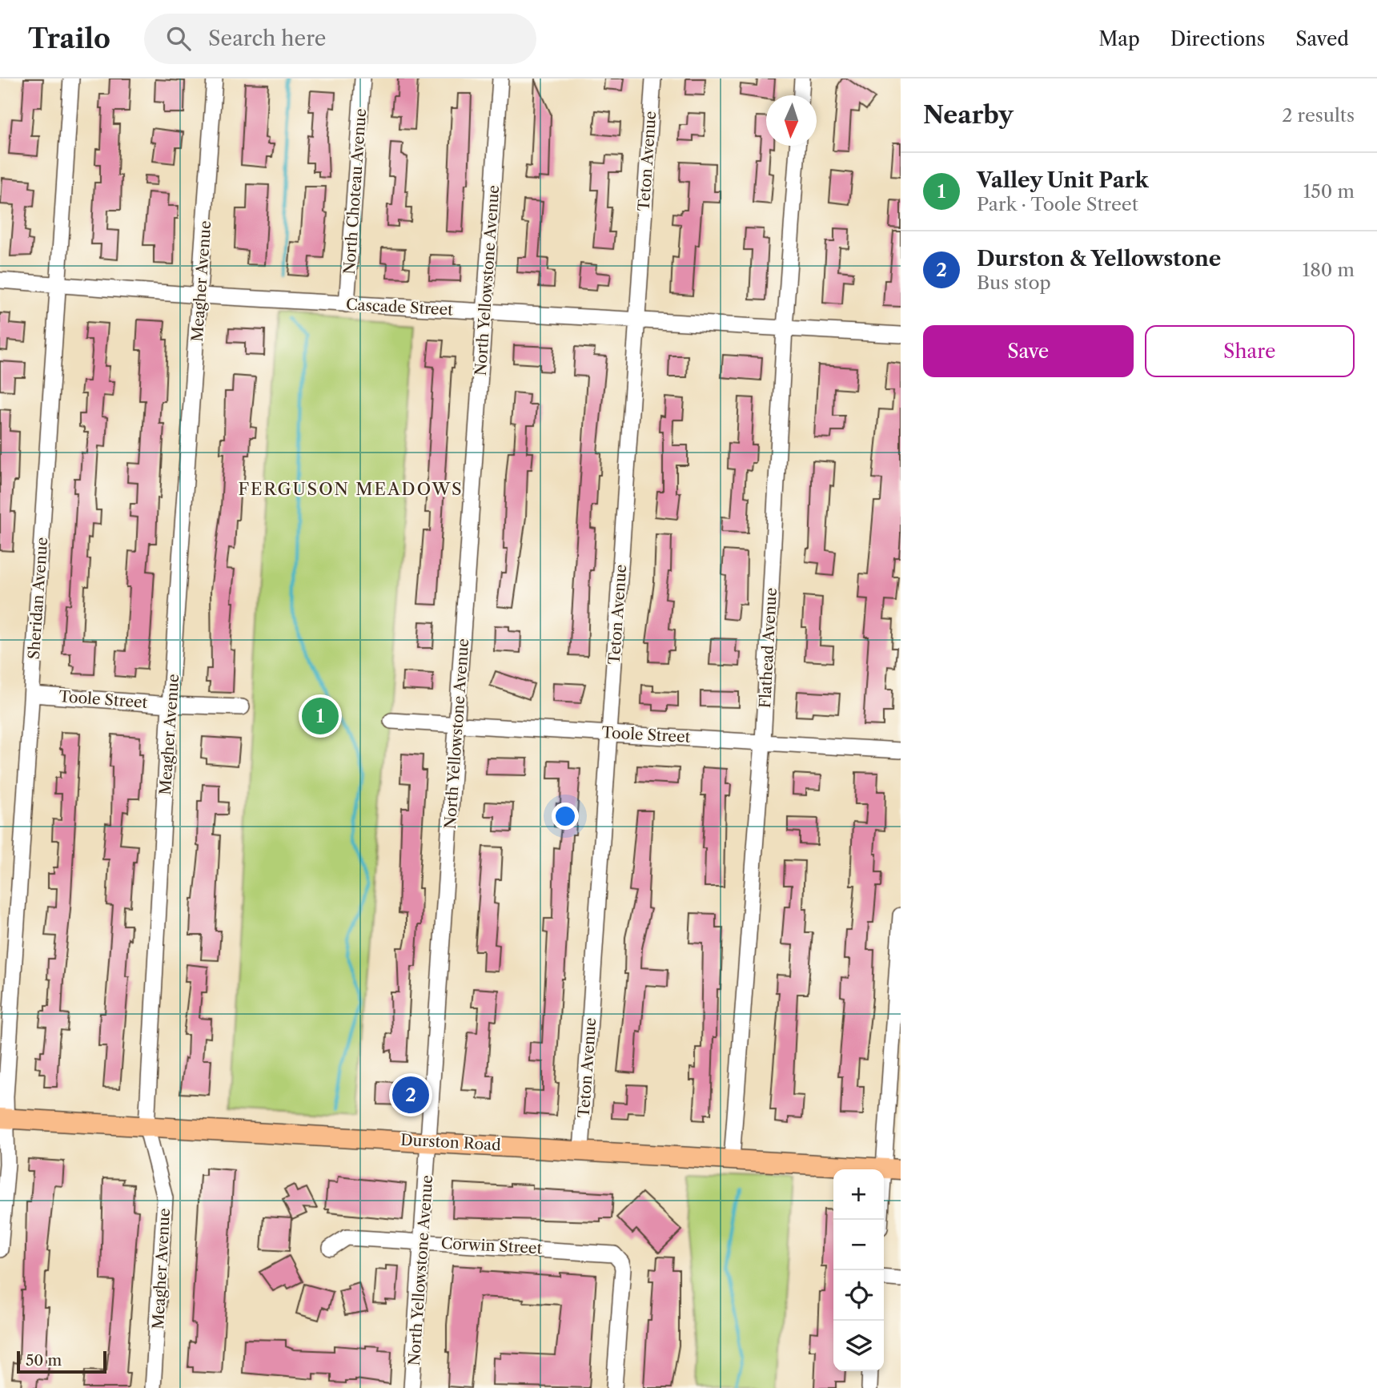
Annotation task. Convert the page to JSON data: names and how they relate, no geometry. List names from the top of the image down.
{
  "streets": {
    "main road": ["Durston Road"],
    "street": [
      "Teton Avenue",
      "North Choteau Avenue",
      "North Yellowstone Avenue",
      "Meagher Avenue",
      "Cascade Street",
      "Sheridan Avenue",
      "Flathead Avenue",
      "Toole Street",
      "Corwin Street"
    ]
  },
  "crossings": [
    ["Teton Avenue", "Cascade Street"],
    ["Teton Avenue", "Toole Street"],
    ["Teton Avenue", "Durston Road"],
    ["North Choteau Avenue", "Cascade Street"],
    ["North Yellowstone Avenue", "Cascade Street"],
    ["North Yellowstone Avenue", "Toole Street"],
    ["North Yellowstone Avenue", "Durston Road"],
    ["North Yellowstone Avenue", "Corwin Street"],
    ["Meagher Avenue", "Cascade Street"],
    ["Meagher Avenue", "Toole Street"],
    ["Meagher Avenue", "Durston Road"],
    ["Cascade Street", "Sheridan Avenue"],
    ["Cascade Street", "Flathead Avenue"],
    ["Sheridan Avenue", "Toole Street"],
    ["Sheridan Avenue", "Durston Road"],
    ["Flathead Avenue", "Toole Street"],
    ["Flathead Avenue", "Durston Road"]
  ],
  "districts": ["FERGUSON MEADOWS"],
  "scale_bar": "50 m",
  "north": "bottom",
  "page": {
    "header": "Trailo",
    "search": "Search here",
    "nav": ["Map", "Directions", "Saved"],
    "heading": ["Nearby", "2 results"],
    "list": [
      {
        "mark": "1",
        "name": "Valley Unit Park",
        "note": "Park · Toole Street",
        "value": "150 m"
      },
      {
        "mark": "2",
        "name": "Durston & Yellowstone",
        "note": "Bus stop",
        "value": "180 m"
      }
    ],
    "buttons": ["Save", "Share"],
    "pins": ["1", "2"],
    "map_buttons": ["+", "−"],
    "scale": "50 m"
  }
}
